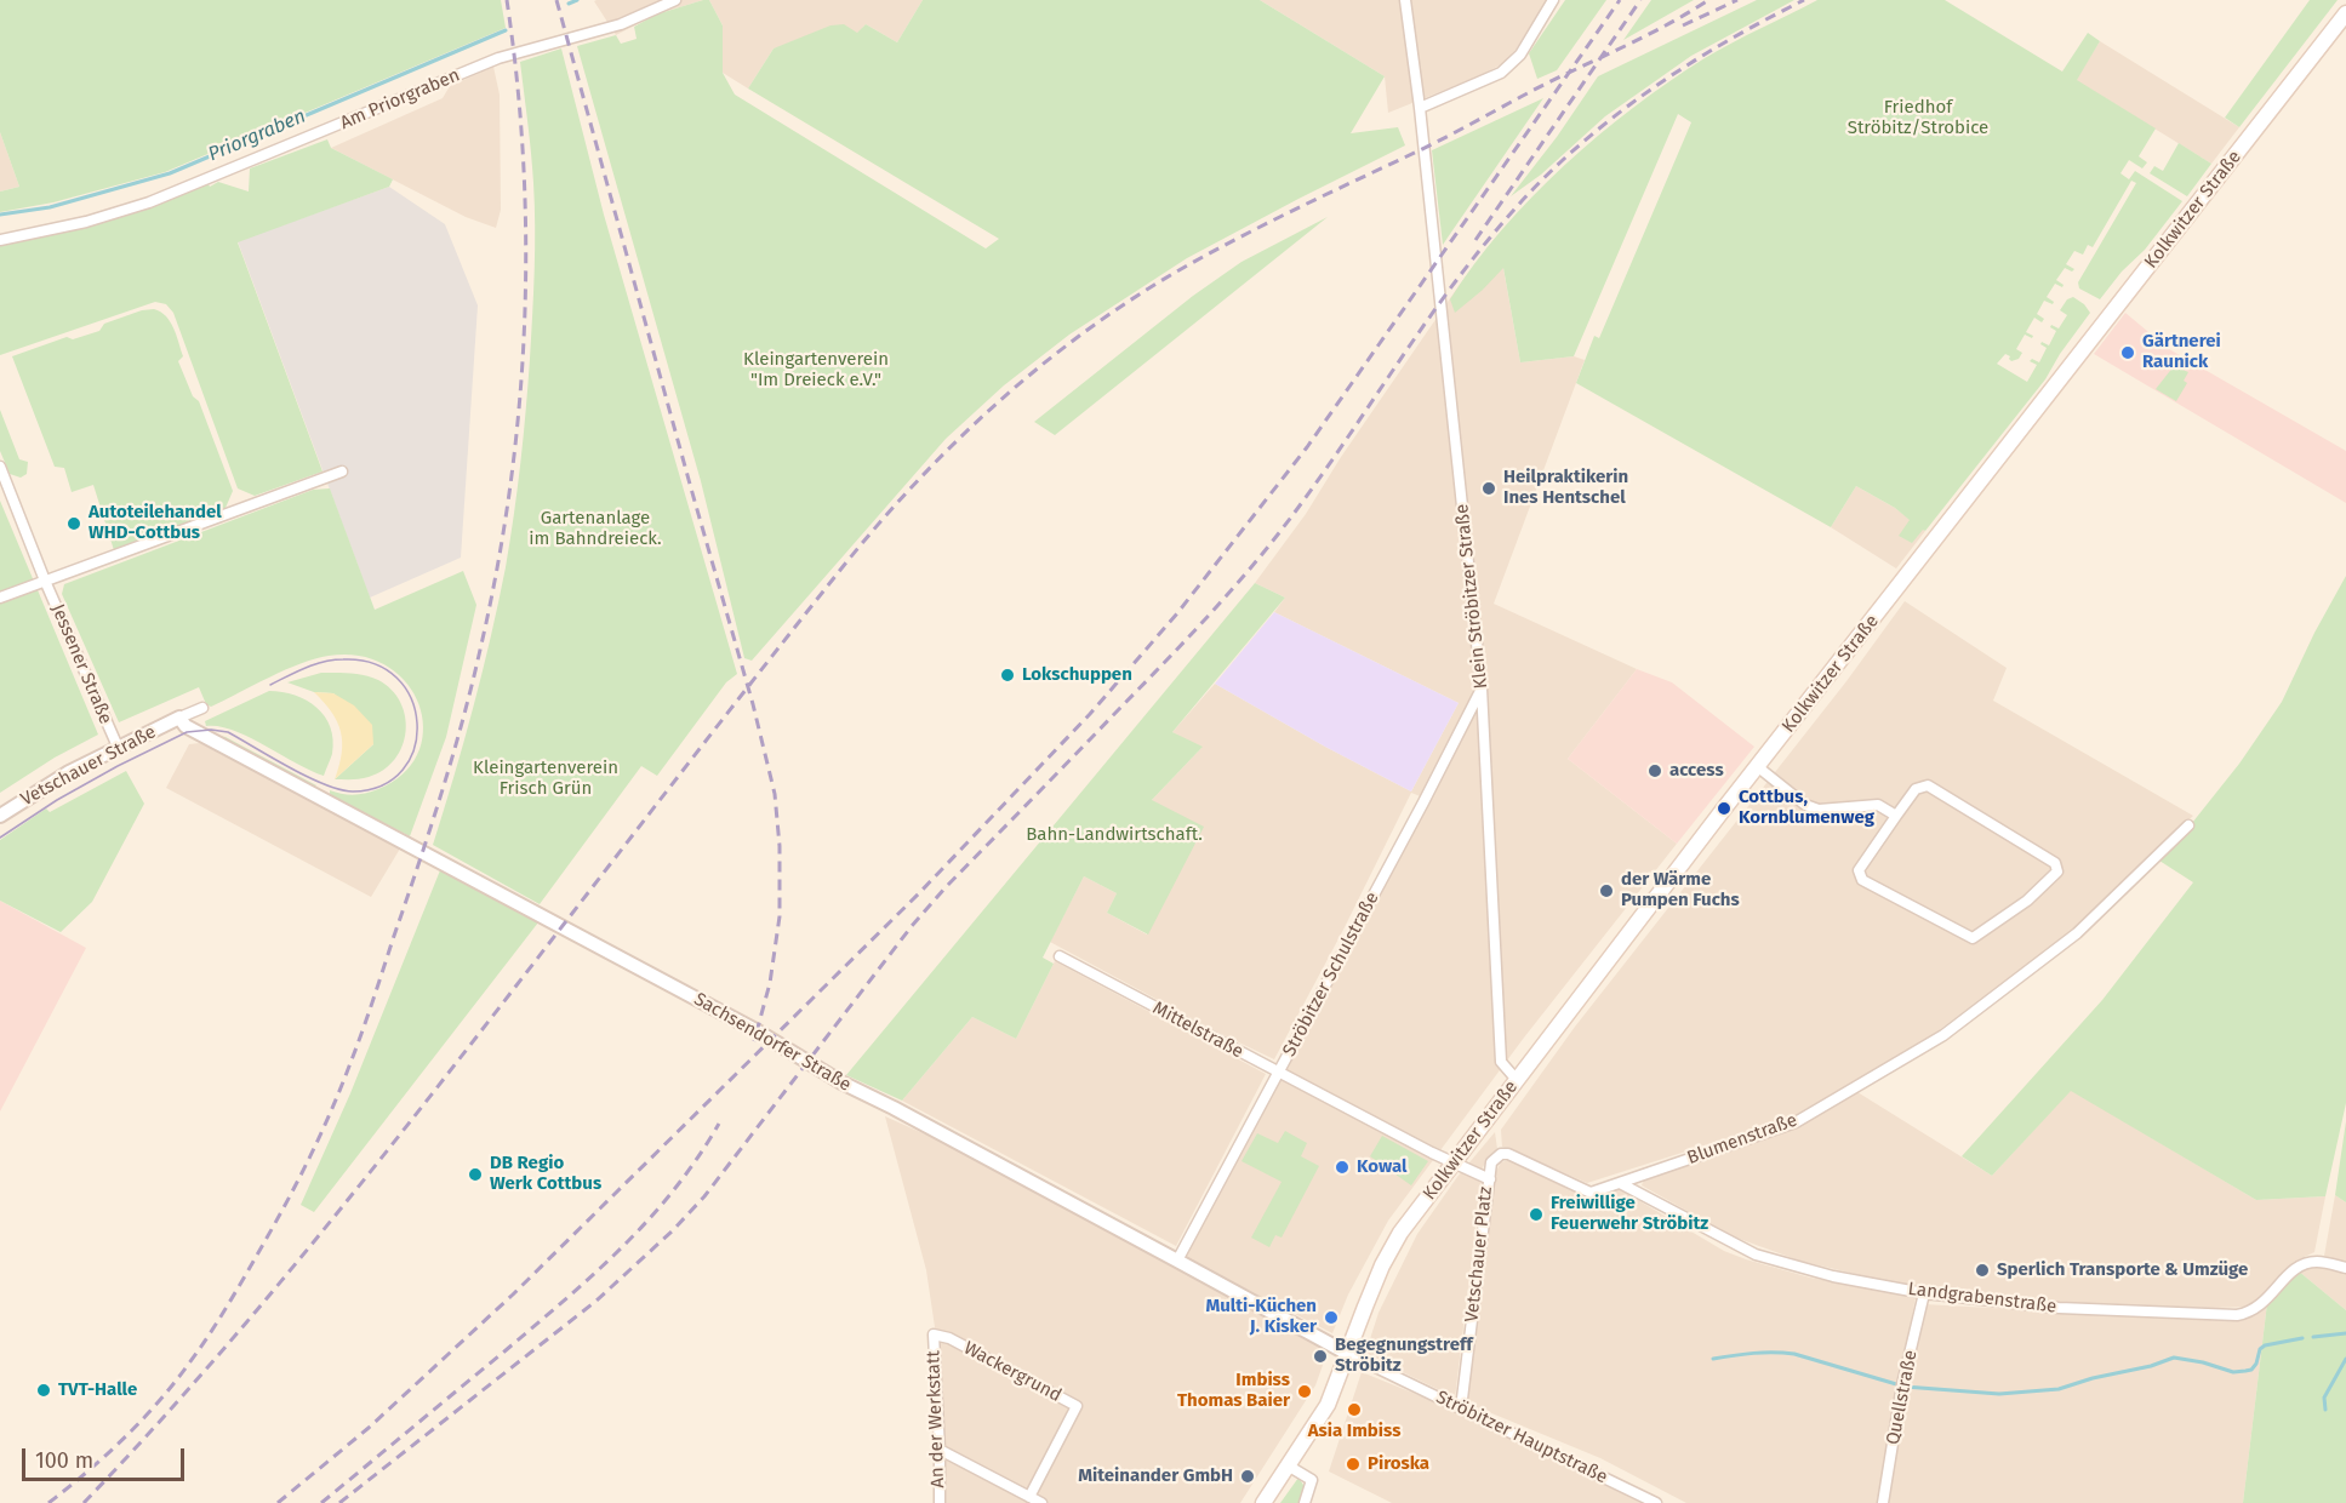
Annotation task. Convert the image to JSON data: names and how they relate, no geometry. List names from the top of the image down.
{
  "streets": {
    "main road": ["Kolkwitzer Straße"],
    "street": [
      "Am Priorgraben",
      "Klein Ströbitzer Straße",
      "Jessener Straße",
      "Vetschauer Straße",
      "Ströbitzer Schulstraße",
      "Mittelstraße",
      "Sachsendorfer Straße",
      "Blumenstraße",
      "Vetschauer Platz",
      "Landgrabenstraße",
      "Wackergrund",
      "Quellstraße",
      "An der Werkstatt",
      "Ströbitzer Hauptstraße"
    ]
  },
  "crossings": [
    ["Kolkwitzer Straße", "Klein Ströbitzer Straße"],
    ["Kolkwitzer Straße", "Mittelstraße"],
    ["Kolkwitzer Straße", "Sachsendorfer Straße"],
    ["Kolkwitzer Straße", "Vetschauer Platz"],
    ["Kolkwitzer Straße", "Ströbitzer Hauptstraße"],
    ["Klein Ströbitzer Straße", "Ströbitzer Schulstraße"],
    ["Jessener Straße", "Vetschauer Straße"],
    ["Vetschauer Straße", "Sachsendorfer Straße"],
    ["Ströbitzer Schulstraße", "Mittelstraße"],
    ["Ströbitzer Schulstraße", "Sachsendorfer Straße"],
    ["Mittelstraße", "Vetschauer Platz"],
    ["Sachsendorfer Straße", "Ströbitzer Hauptstraße"],
    ["Blumenstraße", "Vetschauer Platz"],
    ["Blumenstraße", "Landgrabenstraße"],
    ["Vetschauer Platz", "Ströbitzer Hauptstraße"],
    ["Landgrabenstraße", "Quellstraße"],
    ["Wackergrund", "An der Werkstatt"]
  ],
  "water": ["Priorgraben"],
  "parks": [
    "Friedhof Ströbitz/Strobice",
    "Kleingartenverein \"Im Dreieck e.V.\"",
    "Gartenanlage im Bahndreieck.",
    "Kleingartenverein Frisch Grün",
    "Bahn-Landwirtschaft."
  ],
  "places": [
    "Gärtnerei Raunick",
    "Heilpraktikerin Ines Hentschel",
    "Autoteilehandel WHD-Cottbus",
    "Lokschuppen",
    "access",
    "Cottbus, Kornblumenweg",
    "der Wärme Pumpen Fuchs",
    "Kowal",
    "DB Regio Werk Cottbus",
    "Freiwillige Feuerwehr Ströbitz",
    "Sperlich Transporte & Umzüge",
    "Multi-Küchen J. Kisker",
    "Begegnungstreff Ströbitz",
    "TVT-Halle",
    "Imbiss Thomas Baier",
    "Asia Imbiss",
    "Piroska",
    "Miteinander GmbH"
  ],
  "scale_bar": "100 m"
}
